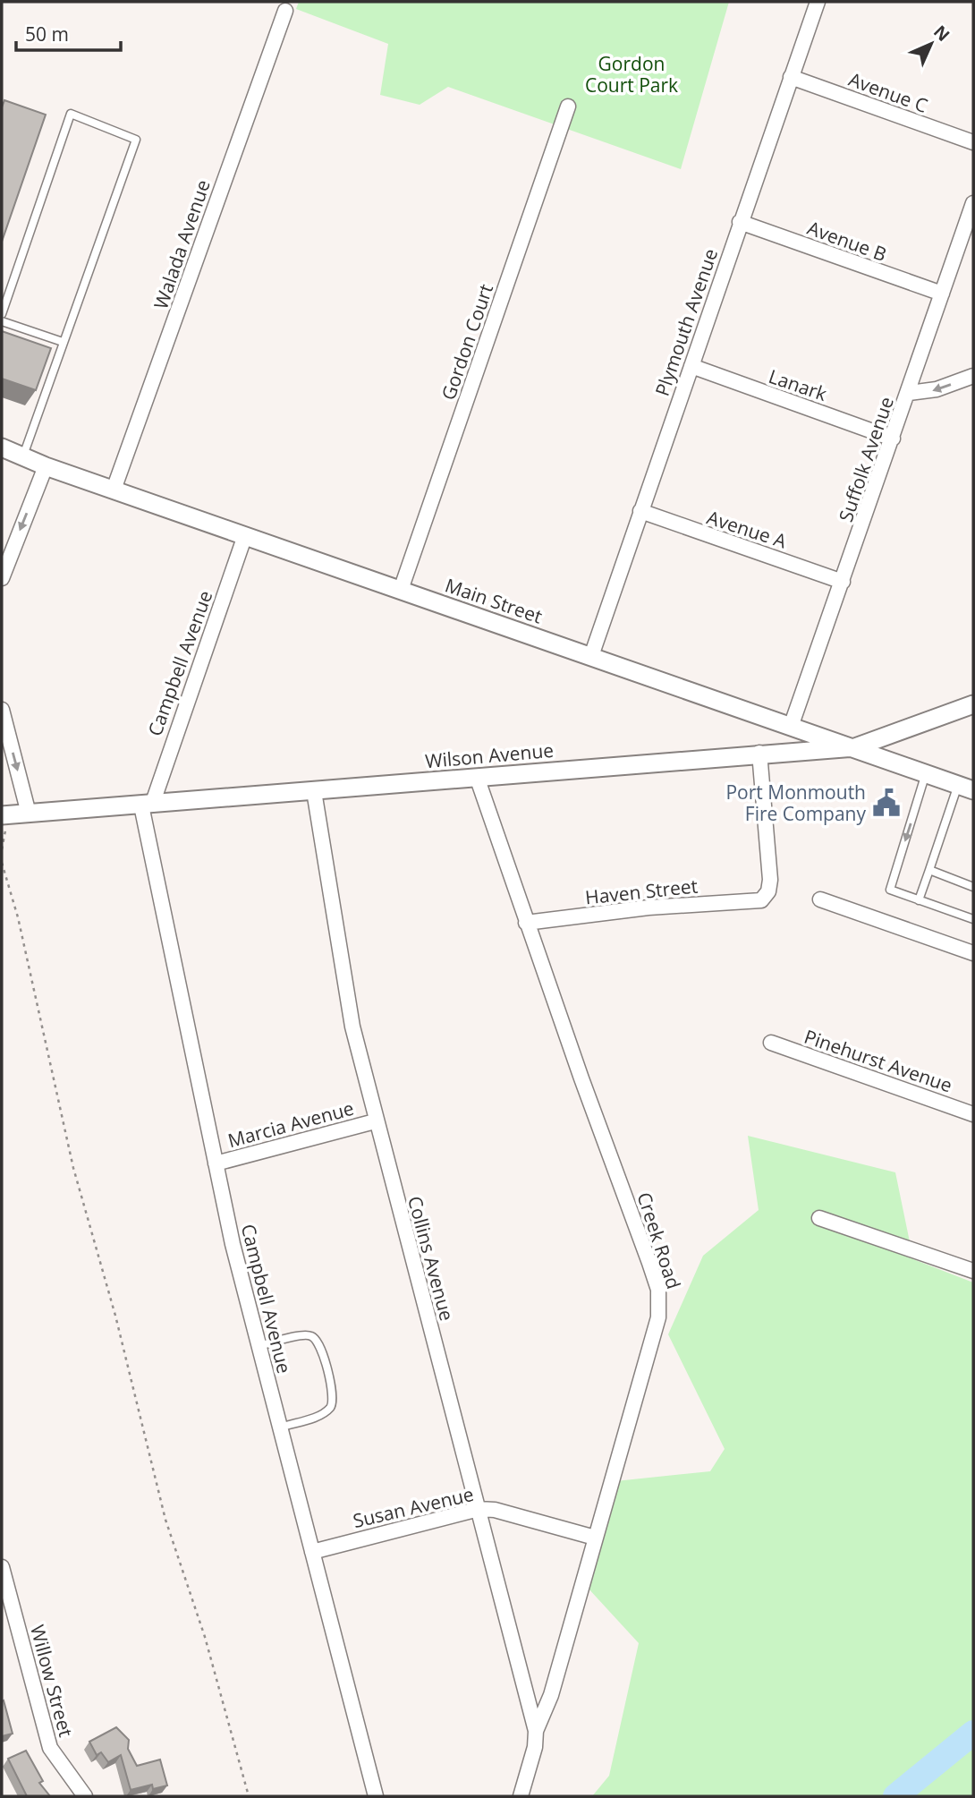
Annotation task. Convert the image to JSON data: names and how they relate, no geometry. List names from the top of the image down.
{
  "streets": {
    "street": [
      "Avenue C",
      "Avenue B",
      "Walada Avenue",
      "Plymouth Avenue",
      "Gordon Court",
      "Lanark",
      "Suffolk Avenue",
      "Avenue A",
      "Main Street",
      "Campbell Avenue",
      "Wilson Avenue",
      "Haven Street",
      "Pinehurst Avenue",
      "Marcia Avenue",
      "Creek Road",
      "Collins Avenue",
      "Susan Avenue",
      "Willow Street"
    ]
  },
  "crossings": [
    ["Avenue C", "Plymouth Avenue"],
    ["Avenue B", "Plymouth Avenue"],
    ["Avenue B", "Suffolk Avenue"],
    ["Walada Avenue", "Main Street"],
    ["Plymouth Avenue", "Lanark"],
    ["Plymouth Avenue", "Avenue A"],
    ["Plymouth Avenue", "Main Street"],
    ["Gordon Court", "Main Street"],
    ["Lanark", "Suffolk Avenue"],
    ["Suffolk Avenue", "Avenue A"],
    ["Suffolk Avenue", "Main Street"],
    ["Main Street", "Campbell Avenue"],
    ["Main Street", "Wilson Avenue"],
    ["Campbell Avenue", "Wilson Avenue"],
    ["Campbell Avenue", "Marcia Avenue"],
    ["Campbell Avenue", "Susan Avenue"],
    ["Wilson Avenue", "Haven Street"],
    ["Wilson Avenue", "Creek Road"],
    ["Wilson Avenue", "Collins Avenue"],
    ["Haven Street", "Creek Road"],
    ["Marcia Avenue", "Collins Avenue"],
    ["Creek Road", "Collins Avenue"],
    ["Creek Road", "Susan Avenue"],
    ["Collins Avenue", "Susan Avenue"]
  ],
  "parks": ["Gordon Court Park"],
  "places": {
    "public building": ["Port Monmouth Fire Company"]
  },
  "scale_bar": "50 m",
  "north": "top right"
}
